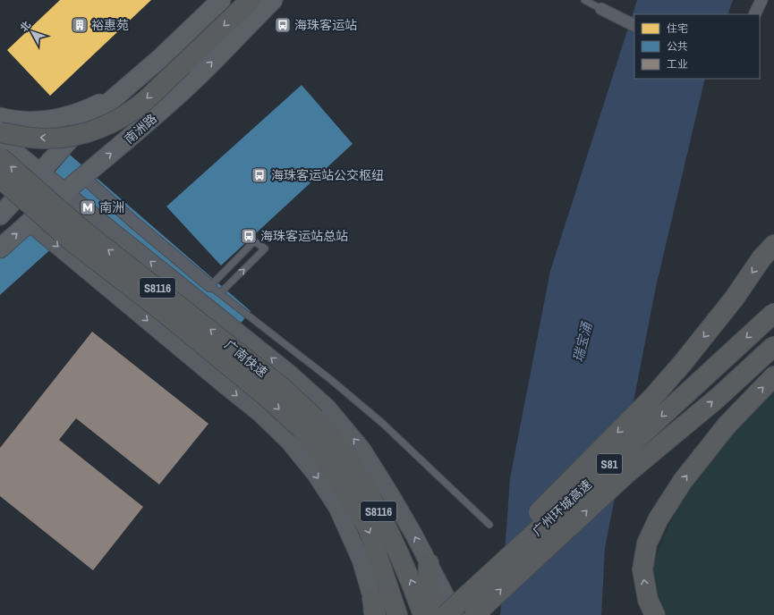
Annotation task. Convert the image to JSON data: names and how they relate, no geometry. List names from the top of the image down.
{
  "streets": {
    "highway": [
      "S8116",
      "广南快速",
      "S81",
      "广州环城高速"
    ],
    "main road": ["南洲路"]
  },
  "water": ["瑞宝涌"],
  "places": {
    "building": ["裕惠苑"],
    "bus stop": ["海珠客运站", "海珠客运站公交枢纽", "海珠客运站总站"],
    "metro station": ["南洲"]
  },
  "legend": ["住宅", "公共", "工业"],
  "north": "top left"
}
